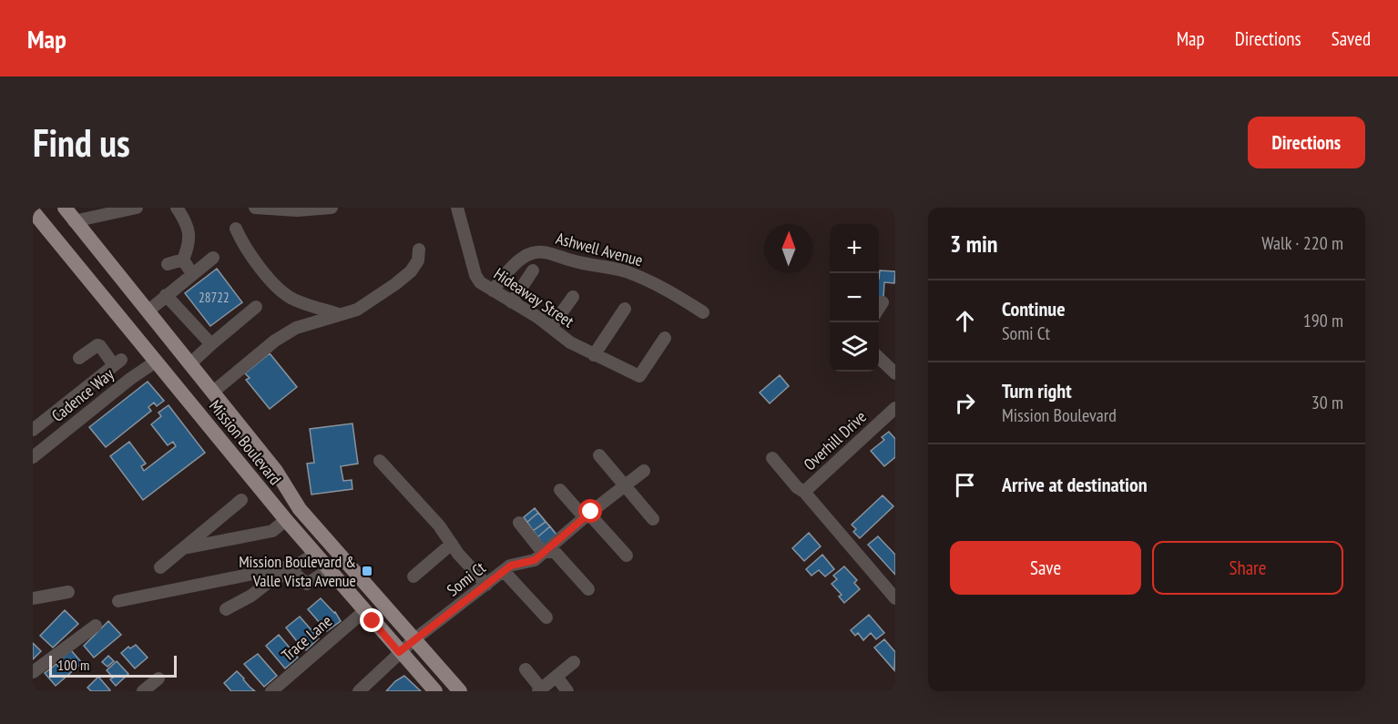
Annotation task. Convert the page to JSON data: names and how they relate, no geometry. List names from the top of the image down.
{
  "streets": {
    "main road": ["Mission Boulevard"],
    "street": [
      "Ashwell Avenue",
      "Hideaway Street",
      "Cadence Way",
      "Overhill Drive",
      "Somi Ct",
      "Trace Lane"
    ]
  },
  "crossings": [
    ["Ashwell Avenue", "Hideaway Street"],
    ["Cadence Way", "Mission Boulevard"],
    ["Mission Boulevard", "Somi Ct"],
    ["Mission Boulevard", "Trace Lane"]
  ],
  "places": {
    "transit": ["Mission Boulevard & Valle Vista Avenue"]
  },
  "house_numbers": ["28722"],
  "scale_bar": "100 m",
  "north": "top",
  "page": {
    "header": "Map",
    "nav": ["Map", "Directions", "Saved"],
    "buttons": [
      "Directions",
      ["Save", "Share"]
    ],
    "title": "Find us",
    "heading": ["3 min", "Walk · 220 m"],
    "map_buttons": ["+", "−"],
    "list": [
      ["Continue", "Somi Ct", "190 m"],
      ["Turn right", "Mission Boulevard", "30 m"],
      "Arrive at destination"
    ],
    "scale": "100 m"
  }
}
